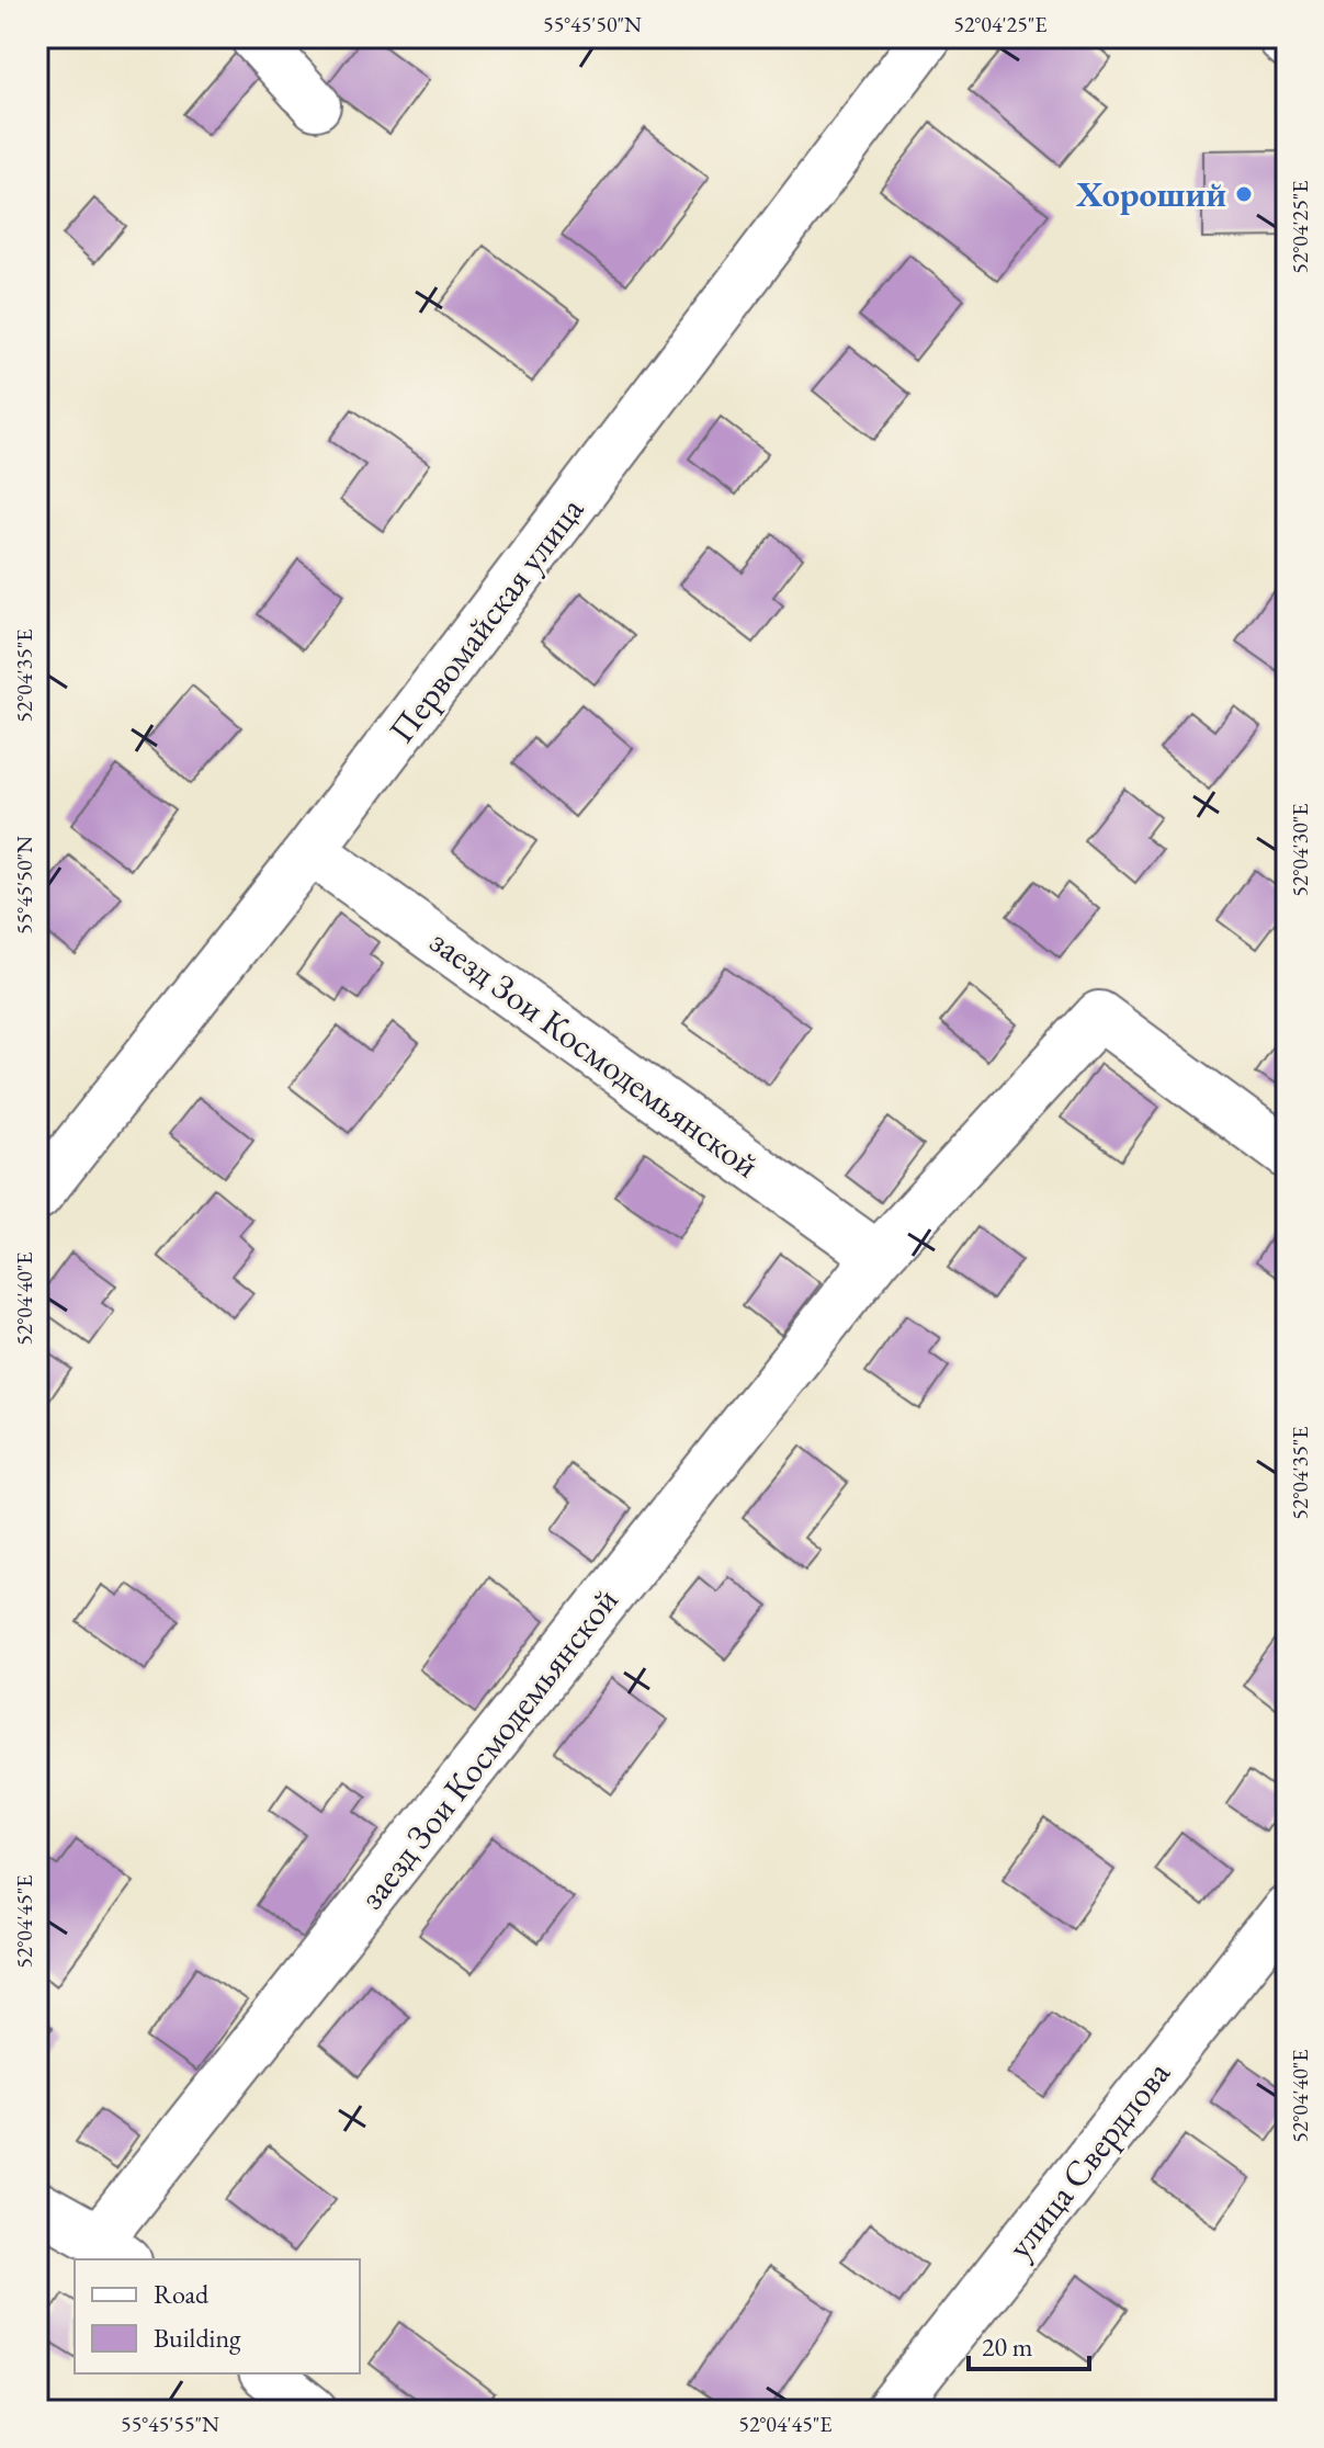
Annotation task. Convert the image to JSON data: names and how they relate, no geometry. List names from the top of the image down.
{
  "streets": {
    "street": ["Первомайская улица", "заезд Зои Космодемьянской", "улица Свердлова"]
  },
  "crossings": [
    ["Первомайская улица", "заезд Зои Космодемьянской"]
  ],
  "places": ["Хороший"],
  "legend": ["Road", "Building"],
  "scale_bar": "20 m",
  "coordinates": [
    "55°45'50\"N",
    "52°04'25\"E",
    "52°04'35\"E",
    "52°04'30\"E",
    "52°04'40\"E",
    "52°04'45\"E",
    "55°45'55\"N"
  ]
}
